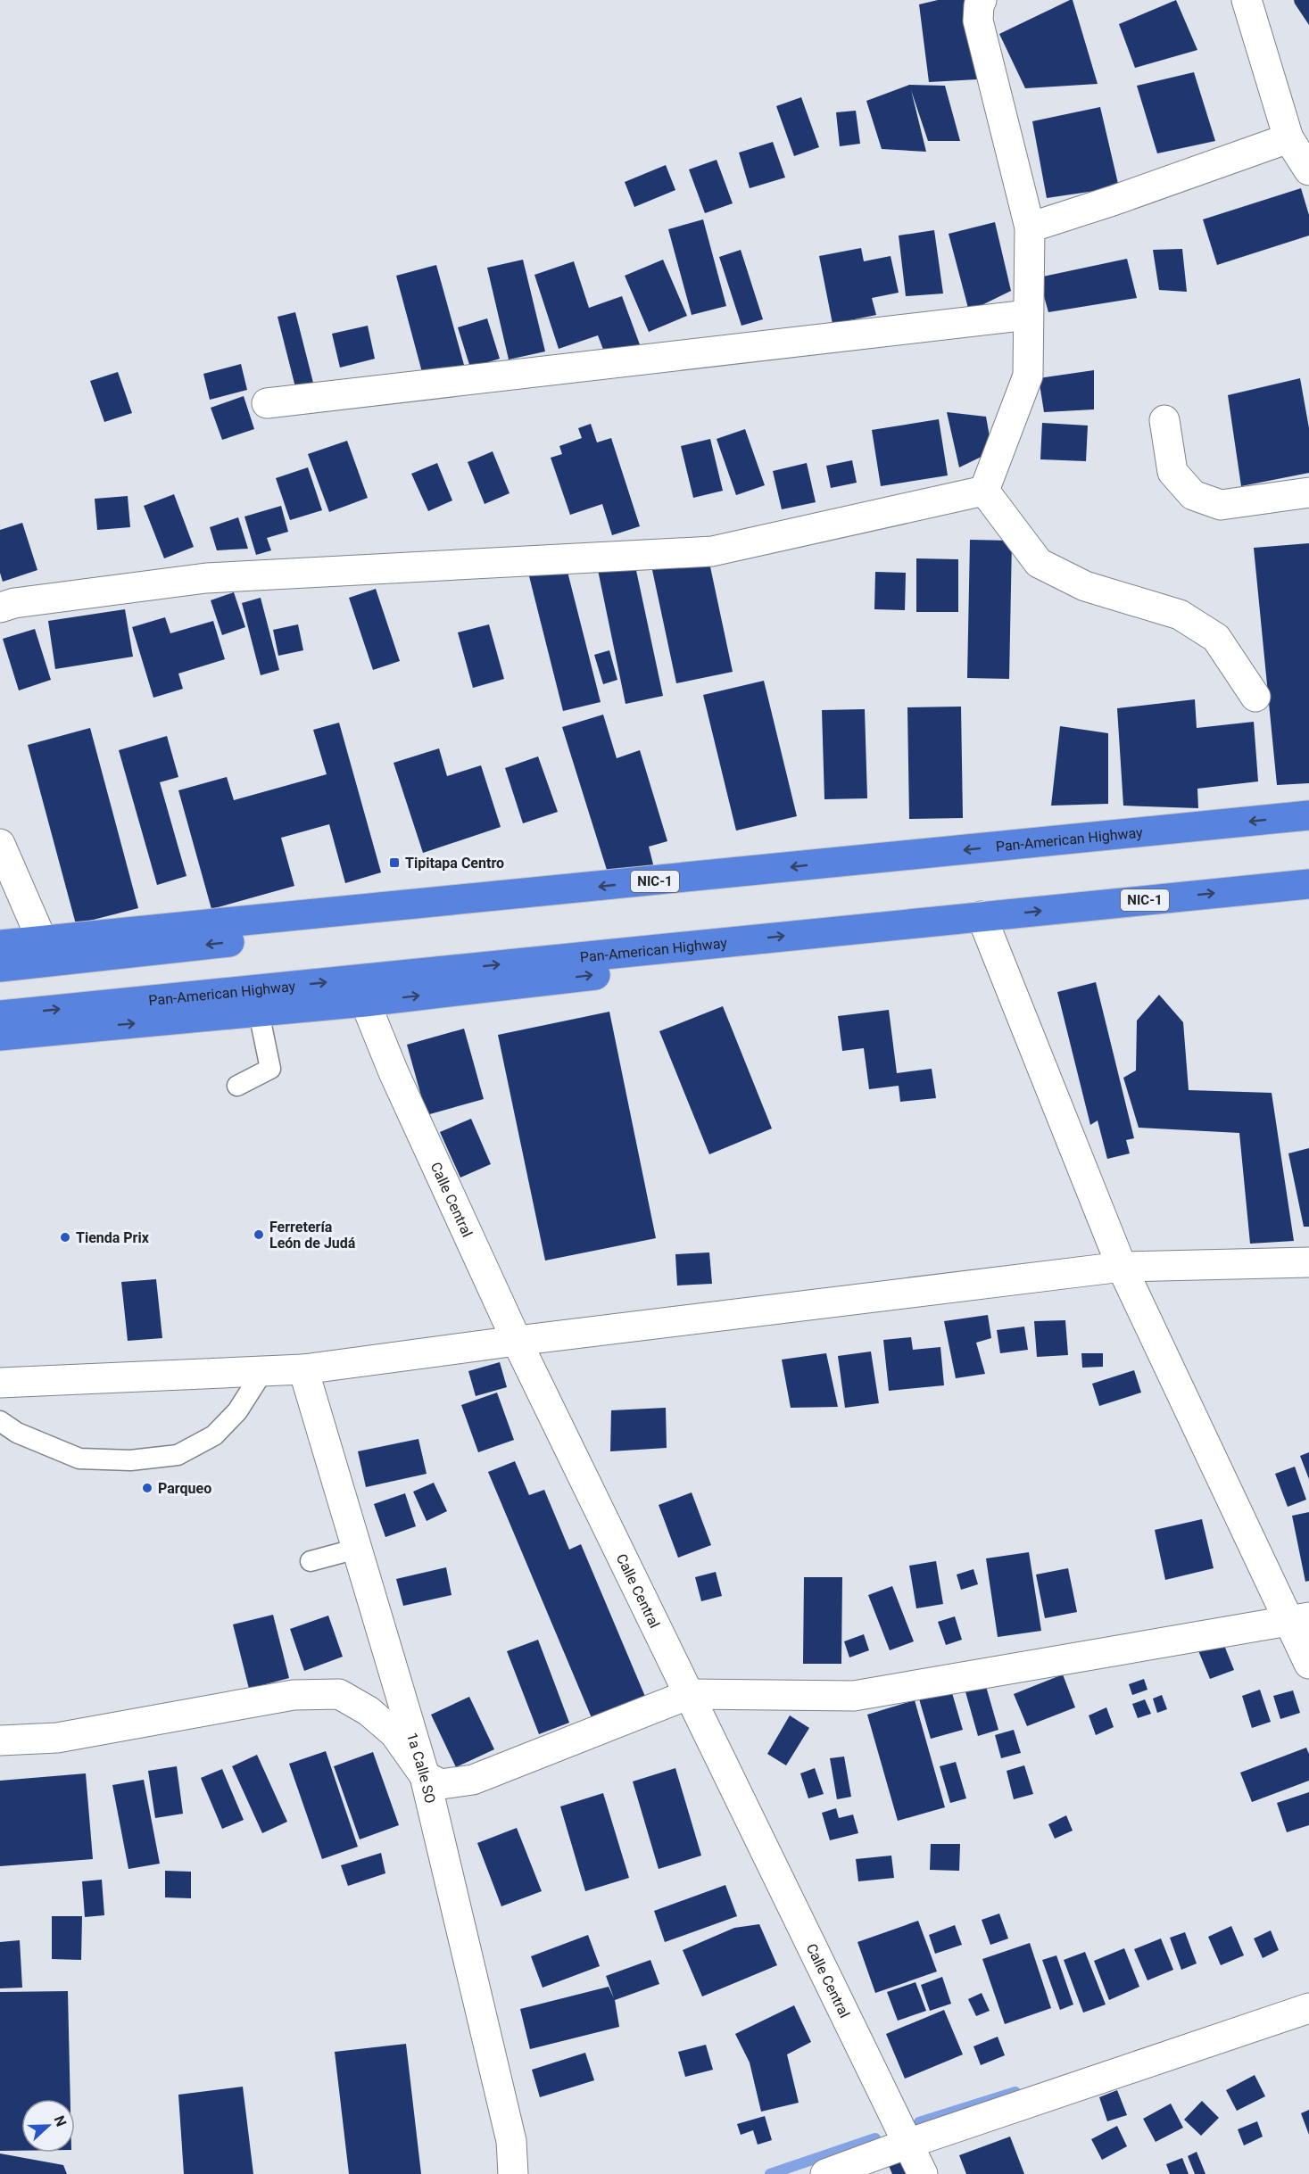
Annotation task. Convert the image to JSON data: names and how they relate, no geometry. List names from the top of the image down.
{
  "streets": {
    "highway": ["Pan-American Highway", "NIC-1"],
    "street": ["Calle Central", "1a Calle SO"]
  },
  "places": {
    "transit": ["Tipitapa Centro"],
    "other": ["Ferretería León de Judá", "Tienda Prix", "Parqueo"]
  },
  "north": "right"
}
